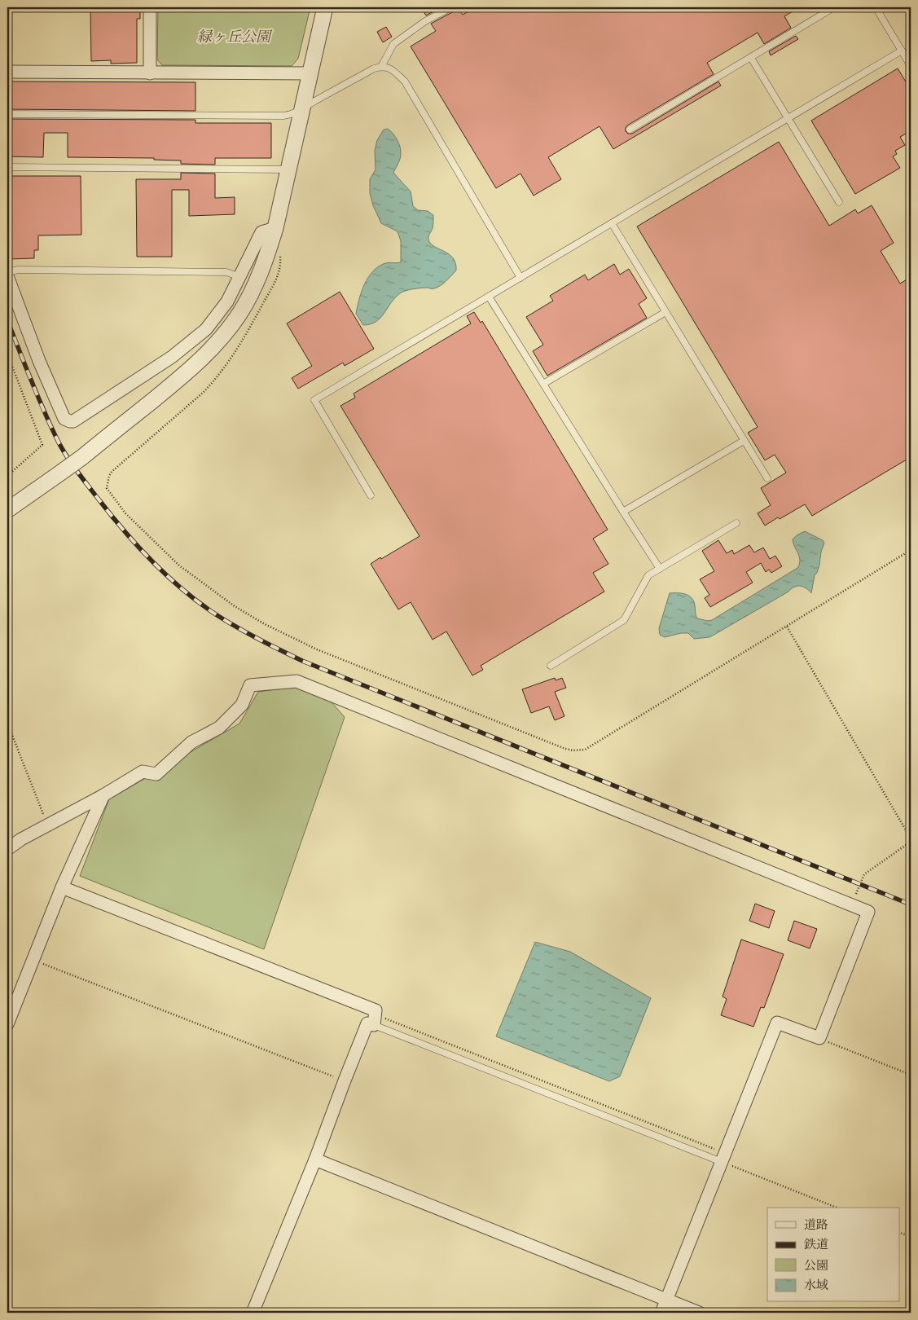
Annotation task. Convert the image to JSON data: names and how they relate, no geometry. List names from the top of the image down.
{
  "parks": ["緑ヶ丘公園"],
  "legend": [
    "道路",
    "鉄道",
    "公園",
    "水域"
  ]
}
